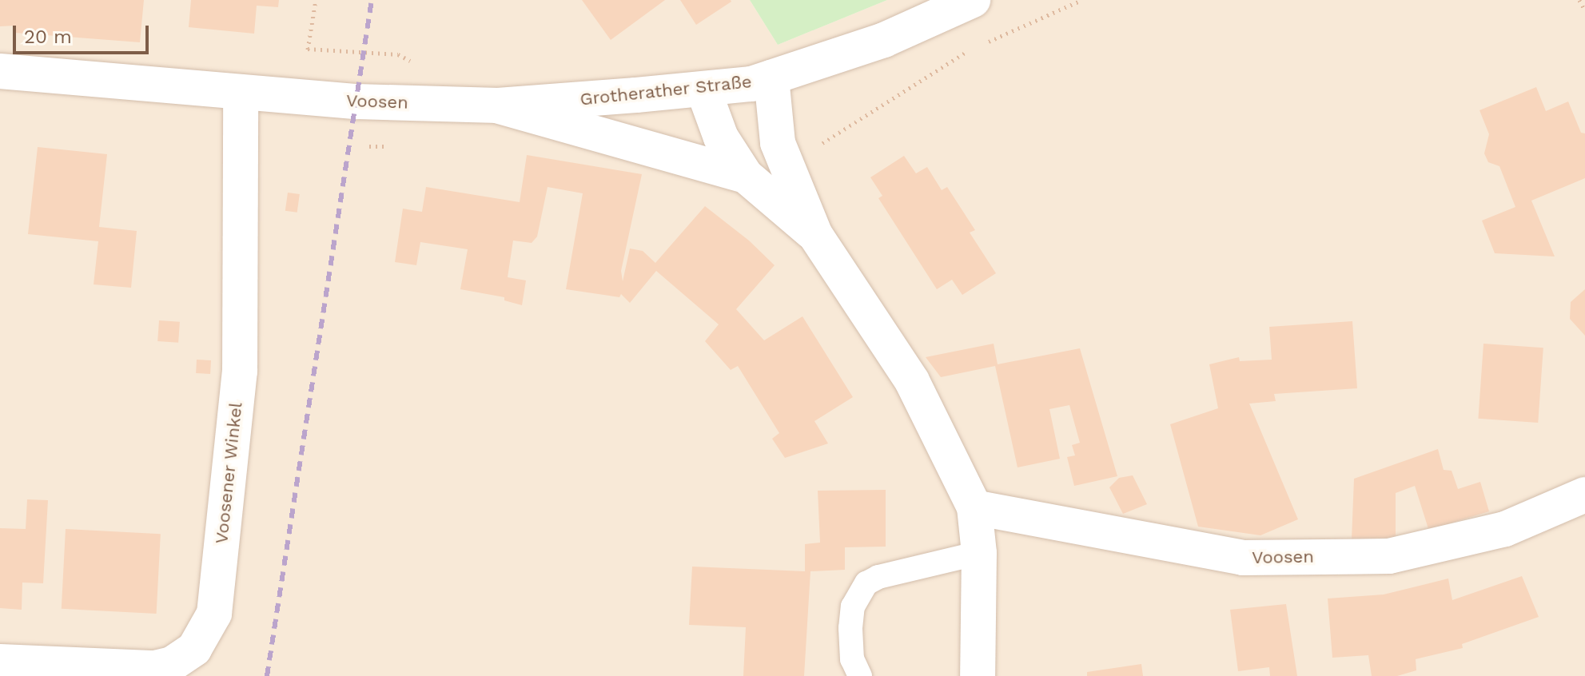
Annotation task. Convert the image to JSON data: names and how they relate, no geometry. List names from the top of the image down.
{
  "streets": {
    "street": ["Grotherather Straße", "Voosen", "Voosener Winkel"]
  },
  "crossings": [
    ["Grotherather Straße", "Voosen"],
    ["Voosen", "Voosener Winkel"]
  ],
  "scale_bar": "20 m"
}
